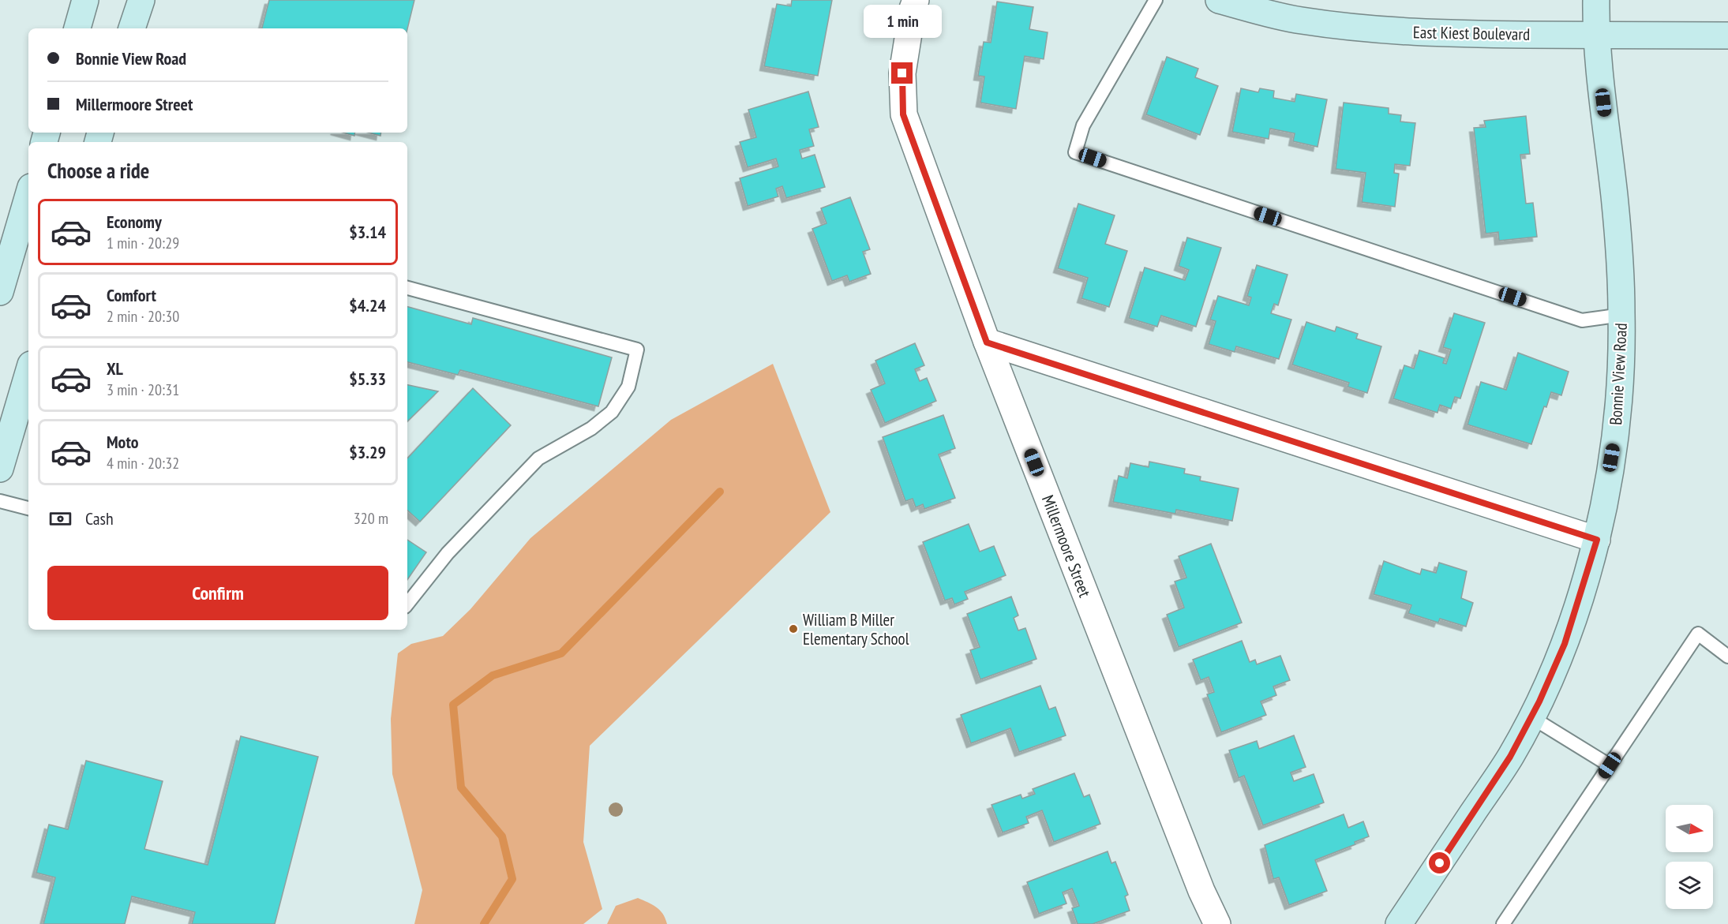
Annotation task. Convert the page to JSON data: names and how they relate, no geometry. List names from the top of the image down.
{
  "streets": {
    "street": ["East Kiest Boulevard", "Bonnie View Road", "Millermoore Street"]
  },
  "crossings": [
    ["East Kiest Boulevard", "Bonnie View Road"]
  ],
  "places": ["William B Miller Elementary School"],
  "north": "right",
  "page": {
    "bubble": "1 min",
    "banner": ["Bonnie View Road", "Millermoore Street"],
    "heading": "Choose a ride",
    "list": [
      {
        "name": "Economy",
        "note": "1 min · 20:29",
        "value": "$3.14"
      },
      {
        "name": "Comfort",
        "note": "2 min · 20:30",
        "value": "$4.24"
      },
      {
        "name": "XL",
        "note": "3 min · 20:31",
        "value": "$5.33"
      },
      {
        "name": "Moto",
        "note": "4 min · 20:32",
        "value": "$3.29"
      }
    ],
    "pay": ["Cash", "320 m"],
    "buttons": "Confirm"
  }
}
